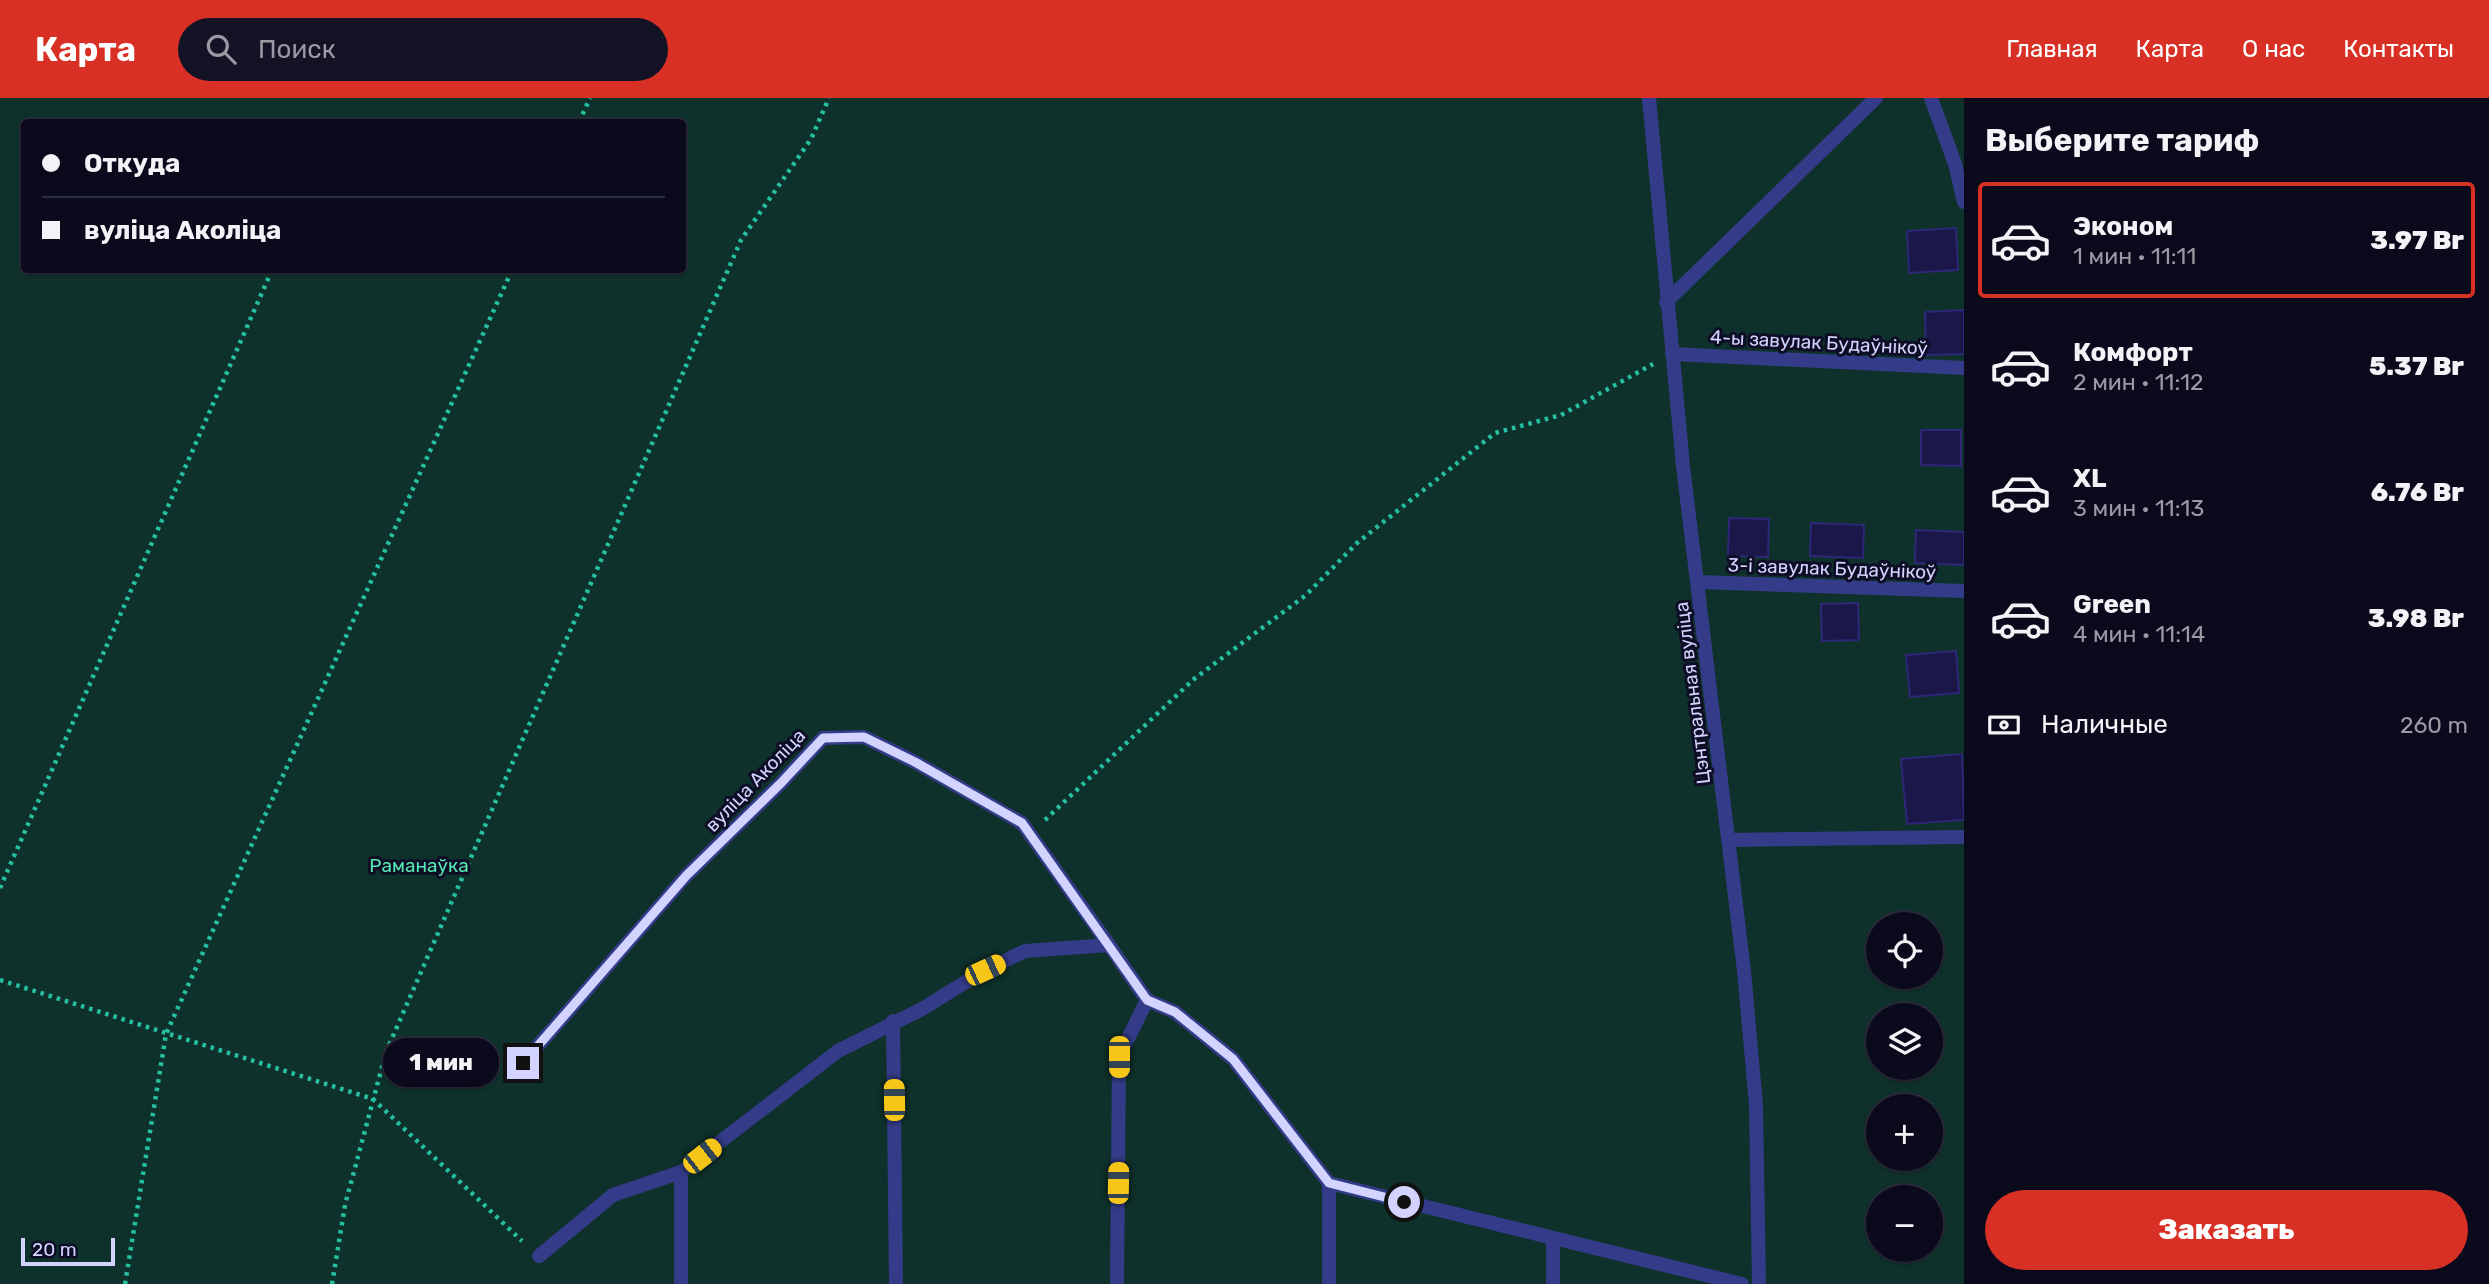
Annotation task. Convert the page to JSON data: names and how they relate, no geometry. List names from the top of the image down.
{
  "streets": {
    "street": [
      "4-ы завулак Будаўнікоў",
      "3-і завулак Будаўнікоў",
      "Цэнтральная вуліца",
      "вуліца Аколіца"
    ]
  },
  "crossings": [
    ["4-ы завулак Будаўнікоў", "Цэнтральная вуліца"],
    ["3-і завулак Будаўнікоў", "Цэнтральная вуліца"]
  ],
  "parks": ["Раманаўка"],
  "scale_bar": "20 m",
  "page": {
    "header": "Карта",
    "search": "Поиск",
    "nav": [
      "Главная",
      "Карта",
      "О нас",
      "Контакты"
    ],
    "heading": "Выберите тариф",
    "banner": ["Откуда", "вуліца Аколіца"],
    "list": [
      {
        "name": "Эконом",
        "note": "1 мин · 11:11",
        "value": "3.97 Br"
      },
      {
        "name": "Комфорт",
        "note": "2 мин · 11:12",
        "value": "5.37 Br"
      },
      {
        "name": "XL",
        "note": "3 мин · 11:13",
        "value": "6.76 Br"
      },
      {
        "name": "Green",
        "note": "4 мин · 11:14",
        "value": "3.98 Br"
      }
    ],
    "pay": ["Наличные", "260 m"],
    "map_buttons": ["+", "−"],
    "bubble": "1 мин",
    "buttons": "Заказать",
    "scale": "20 m"
  }
}
